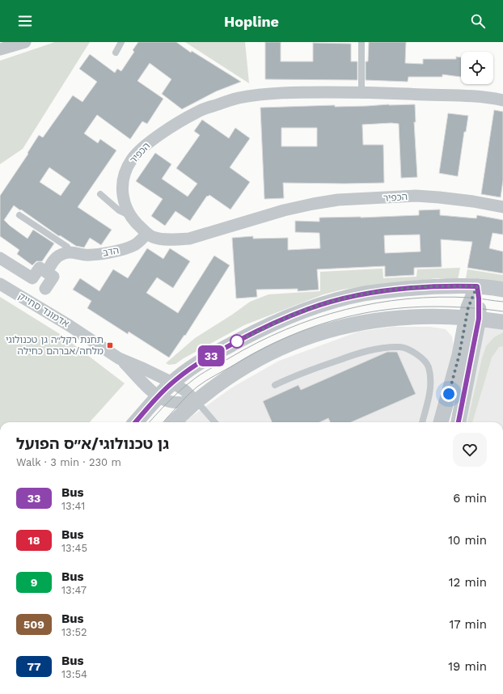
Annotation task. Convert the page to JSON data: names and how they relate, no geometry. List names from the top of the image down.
{
  "streets": {
    "street": ["הכפיר", "הדב", "אדמונד סחייק"]
  },
  "crossings": [
    ["הכפיר", "הדב"]
  ],
  "places": {
    "transit": ["תחנת רקל״ה גן טכנולוגי מלחה/אברהם כחילה"]
  },
  "lines": ["bus line 33"],
  "page": {
    "header": "Hopline",
    "on_map": "33",
    "heading": ["גן טכנולוגי/א״ס הפועל", "Walk · 3 min · 230 m"],
    "list": [
      {
        "mark": "33",
        "name": "Bus",
        "note": "13:41",
        "value": "6 min"
      },
      {
        "mark": "18",
        "name": "Bus",
        "note": "13:45",
        "value": "10 min"
      },
      {
        "mark": "9",
        "name": "Bus",
        "note": "13:47",
        "value": "12 min"
      },
      {
        "mark": "509",
        "name": "Bus",
        "note": "13:52",
        "value": "17 min"
      },
      {
        "mark": "77",
        "name": "Bus",
        "note": "13:54",
        "value": "19 min"
      }
    ]
  }
}
